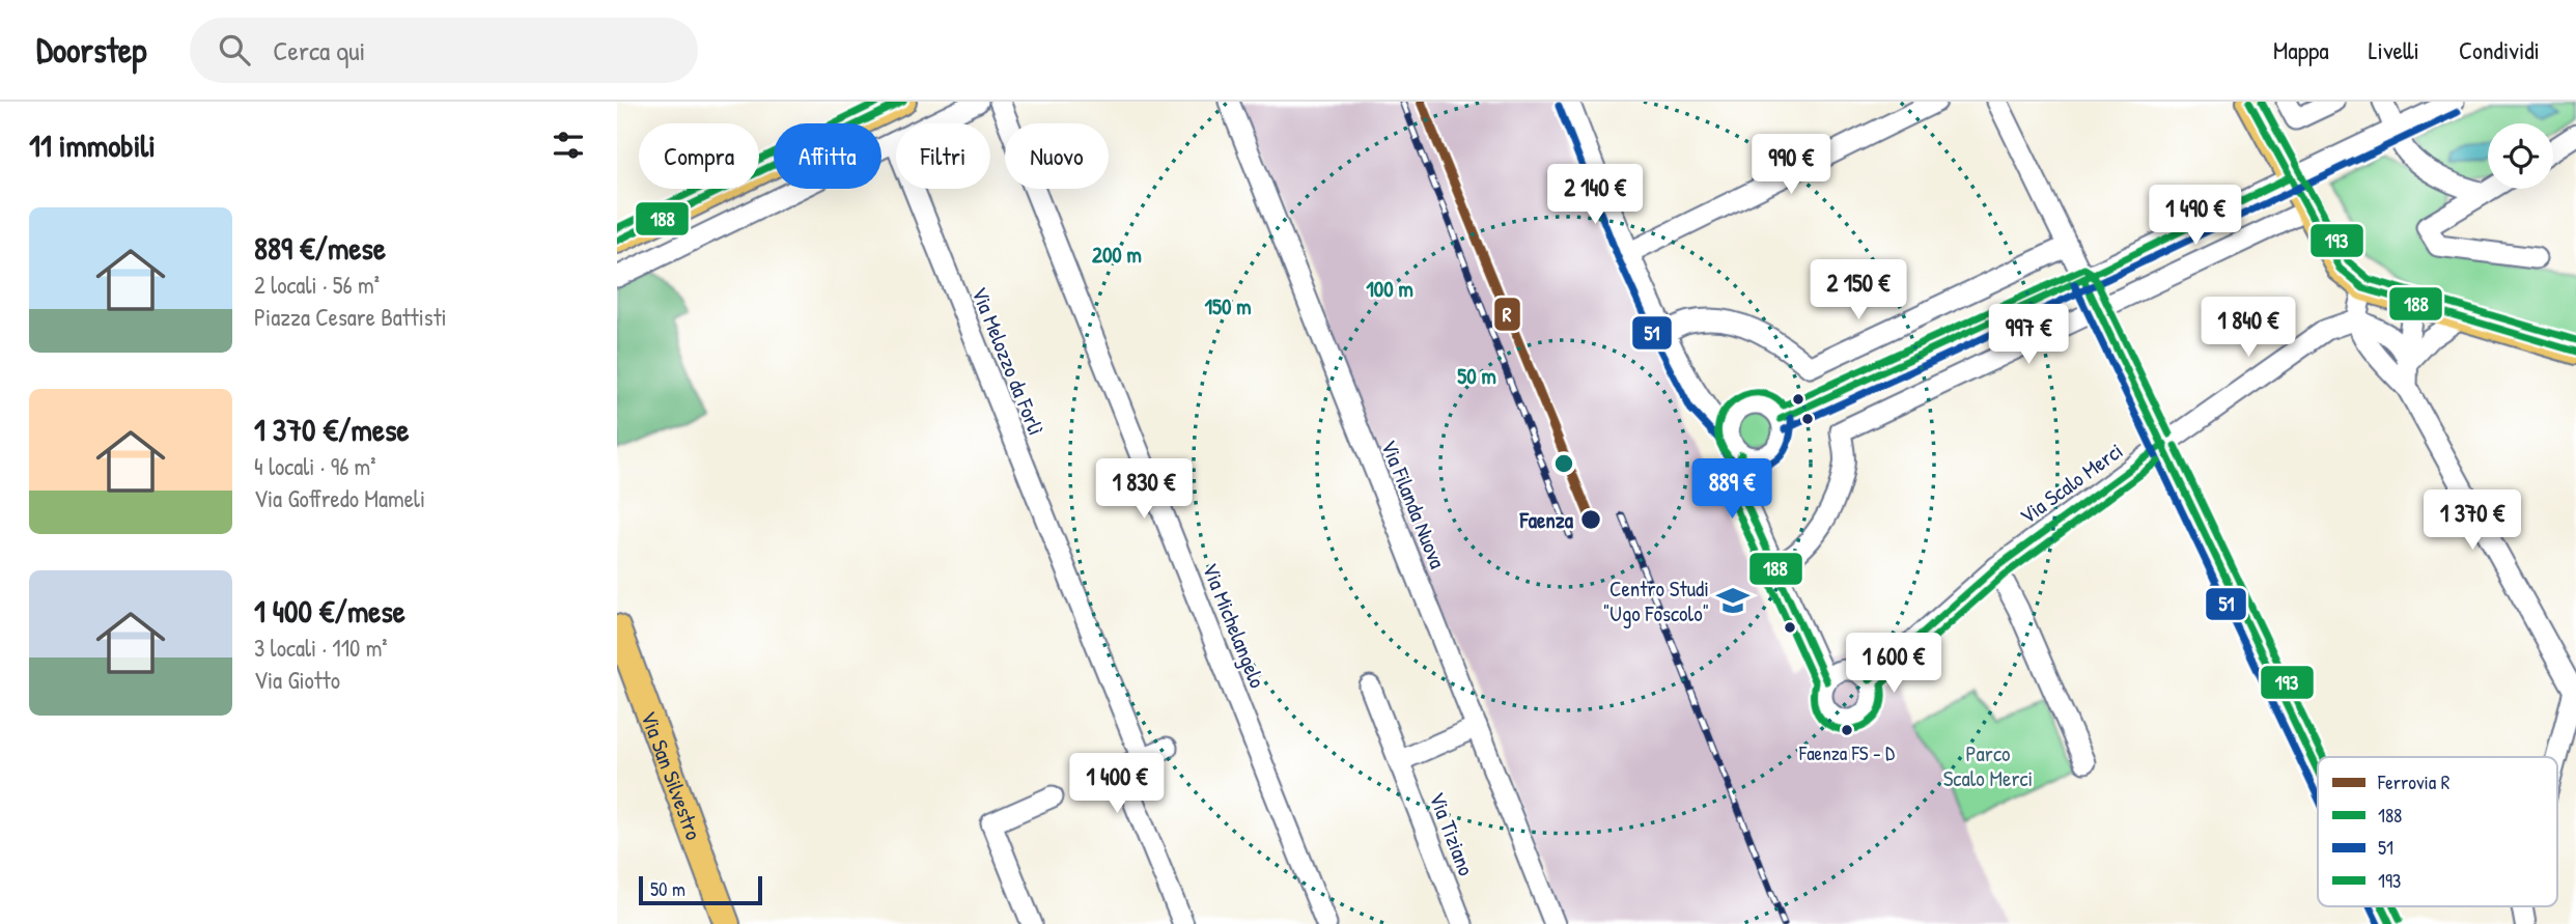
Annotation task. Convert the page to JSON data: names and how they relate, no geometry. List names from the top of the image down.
{
  "streets": {
    "main road": ["Via San Silvestro"],
    "street": [
      "Via Melozzo da Forlì",
      "Via Scalo Merci",
      "Via Filanda Nuova",
      "Via Michelangelo",
      "Via Tiziano"
    ]
  },
  "parks": ["Parco Scalo Merci"],
  "places": {
    "other": ["Faenza", "Faenza FS - D"],
    "school or university": ["Centro Studi \"Ugo Foscolo\""]
  },
  "lines": [
    "rail line R",
    "transit line 188",
    "transit line 193",
    "transit line 51"
  ],
  "legend": [
    "Ferrovia R",
    "188",
    "51",
    "193"
  ],
  "scale_bar": "50 m",
  "page": {
    "header": "Doorstep",
    "search": "Cerca qui",
    "nav": ["Mappa", "Livelli", "Condividi"],
    "heading": "11 immobili",
    "chip": [
      "Compra",
      "Affitta",
      "Filtri",
      "Nuovo"
    ],
    "price": [
      "990 €",
      "2 140 €",
      "1 490 €",
      "2 150 €",
      "1 840 €",
      "997 €",
      "1 830 €",
      "889 €",
      "1 370 €",
      "1 600 €",
      "1 400 €"
    ],
    "list": [
      {
        "name": "889 €/mese",
        "note": "2 locali · 56 m² · Piazza Cesare Battisti"
      },
      {
        "name": "1 370 €/mese",
        "note": "4 locali · 96 m² · Via Goffredo Mameli"
      },
      {
        "name": "1 400 €/mese",
        "note": "3 locali · 110 m² · Via Giotto"
      }
    ],
    "scale": "50 m"
  },
  "rings": [
    "200 m",
    "100 m",
    "150 m",
    "50 m"
  ]
}
